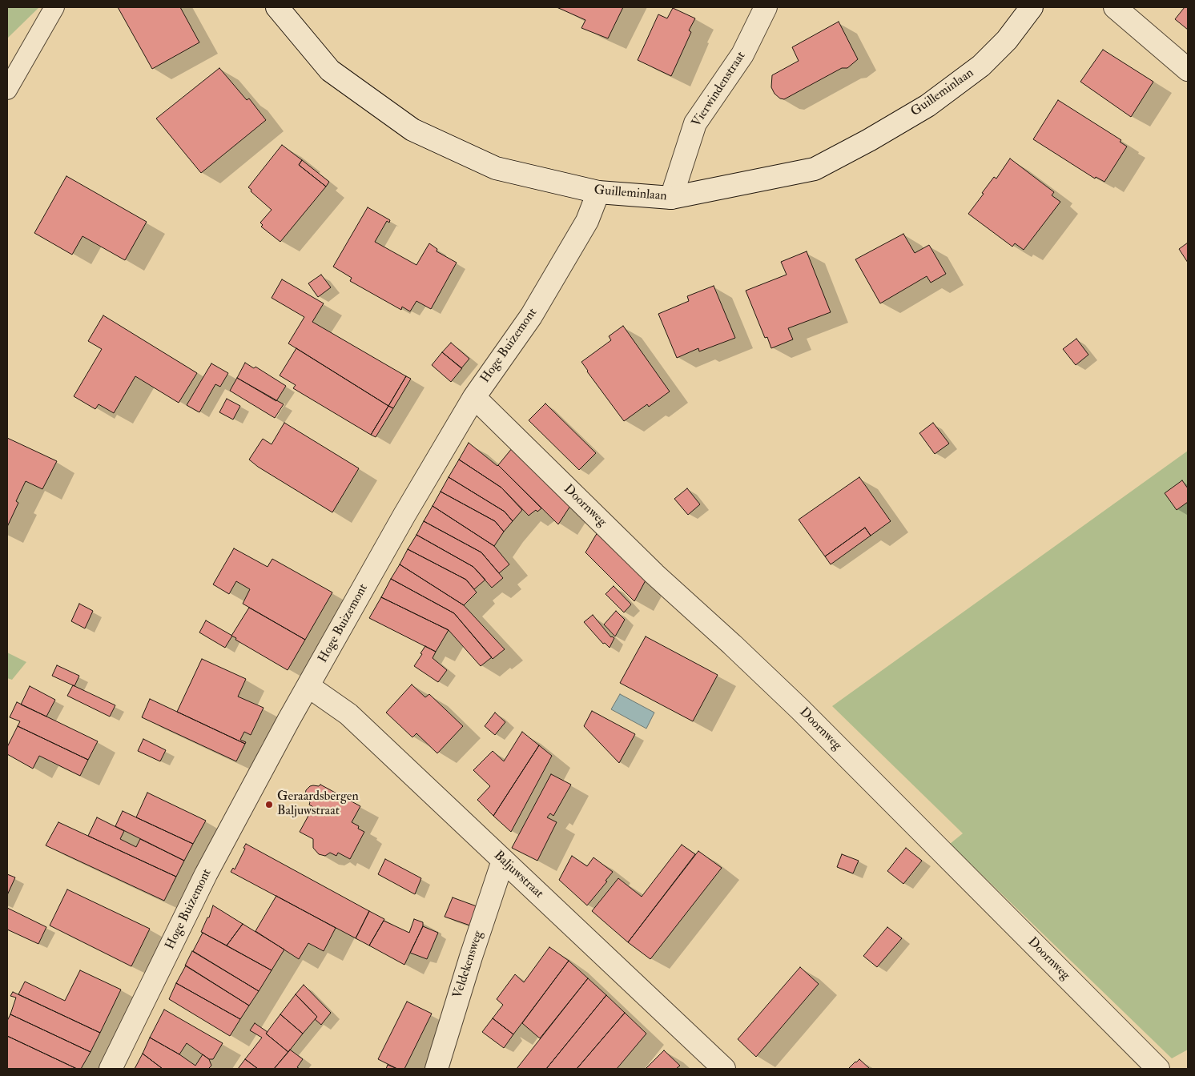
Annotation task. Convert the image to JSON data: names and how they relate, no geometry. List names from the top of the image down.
{
  "streets": {
    "street": [
      "Vierwindenstraat",
      "Guilleminlaan",
      "Hoge Buizemont",
      "Doornweg",
      "Baljuwstraat",
      "Veldekensweg"
    ]
  },
  "crossings": [
    ["Vierwindenstraat", "Guilleminlaan"],
    ["Guilleminlaan", "Hoge Buizemont"],
    ["Hoge Buizemont", "Doornweg"],
    ["Hoge Buizemont", "Baljuwstraat"],
    ["Baljuwstraat", "Veldekensweg"]
  ],
  "places": ["Geraardsbergen Baljuwstraat"]
}
